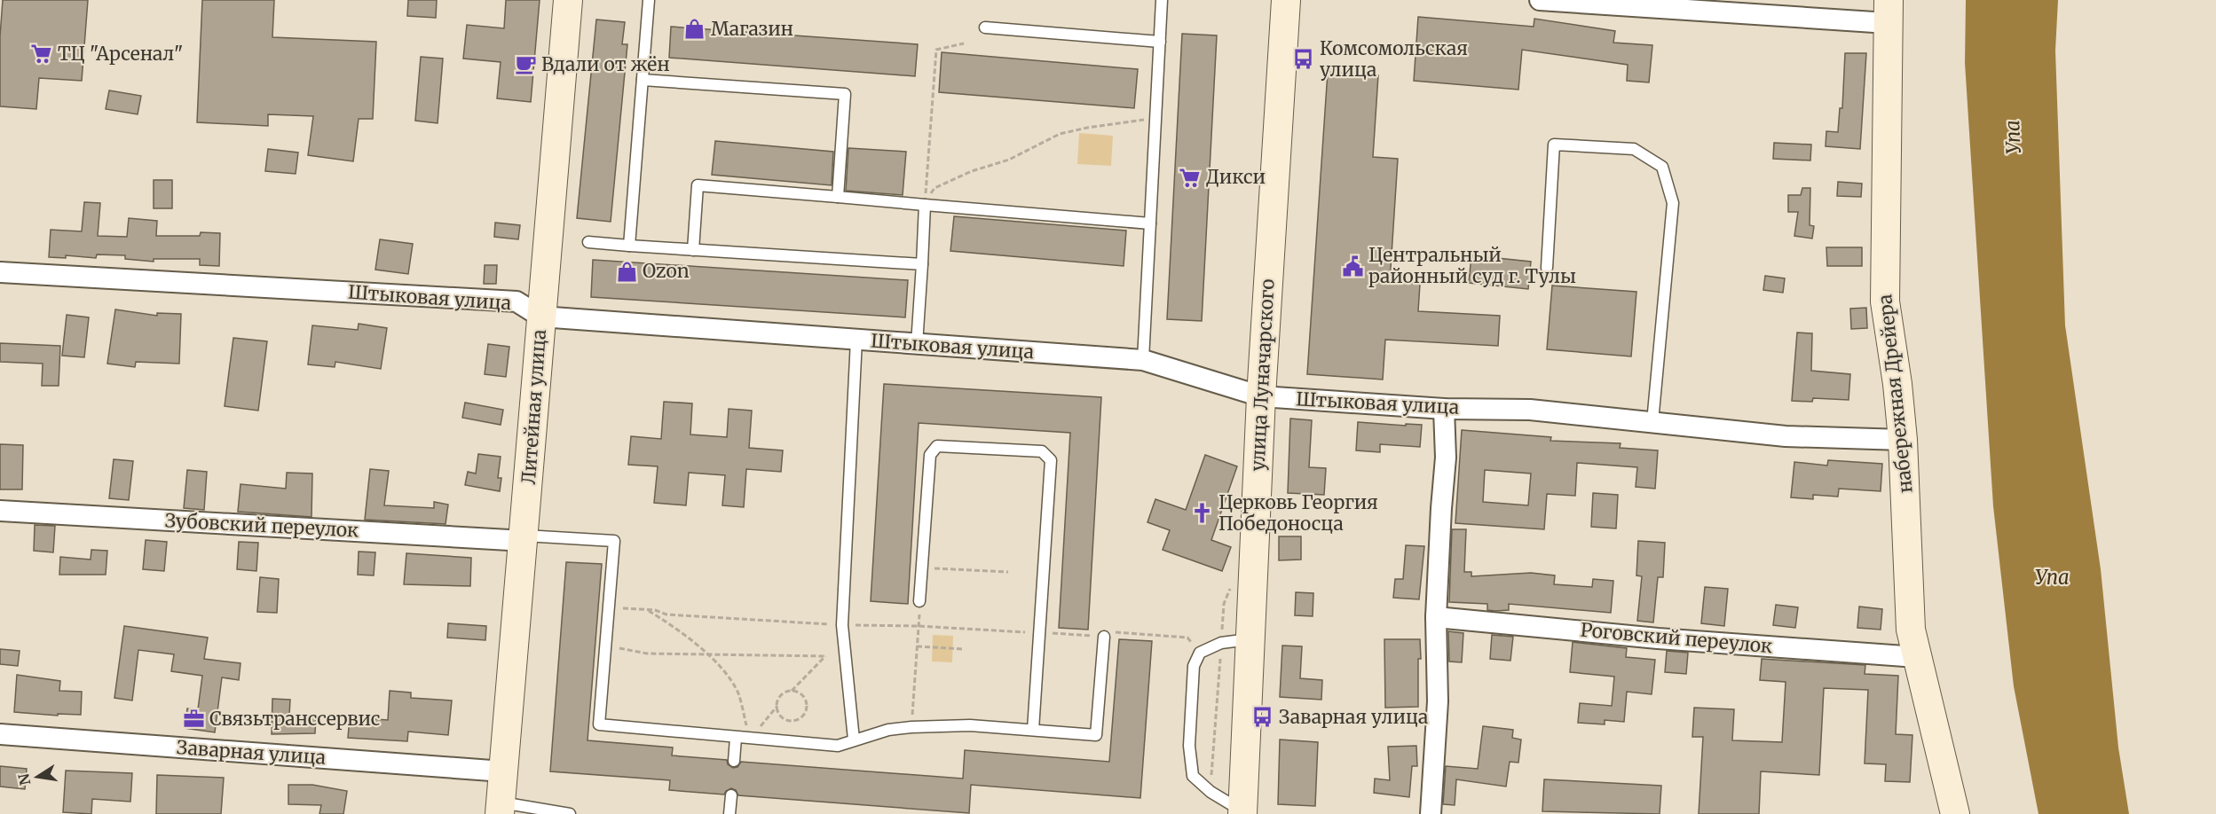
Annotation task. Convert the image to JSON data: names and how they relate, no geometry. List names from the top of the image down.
{
  "streets": {
    "main road": ["улица Луначарского", "набережная Дрейера", "Литейная улица"],
    "street": [
      "Штыковая улица",
      "Зубовский переулок",
      "Роговский переулок",
      "Заварная улица"
    ]
  },
  "crossings": [
    ["Штыковая улица", "улица Луначарского"],
    ["Штыковая улица", "набережная Дрейера"],
    ["Штыковая улица", "Литейная улица"],
    ["набережная Дрейера", "Роговский переулок"],
    ["Литейная улица", "Зубовский переулок"],
    ["Литейная улица", "Заварная улица"]
  ],
  "water": ["Упа"],
  "places": {
    "shop": ["Магазин", "Ozon"],
    "supermarket": ["ТЦ \"Арсенал\"", "Дикси"],
    "bus stop": ["Комсомольская улица", "Заварная улица"],
    "cafe": ["Вдали от жён"],
    "public building": ["Центральный районный суд г. Тулы"],
    "church": ["Церковь Георгия Победоносца"],
    "office": ["Связьтранссервис"]
  },
  "north": "left"
}
